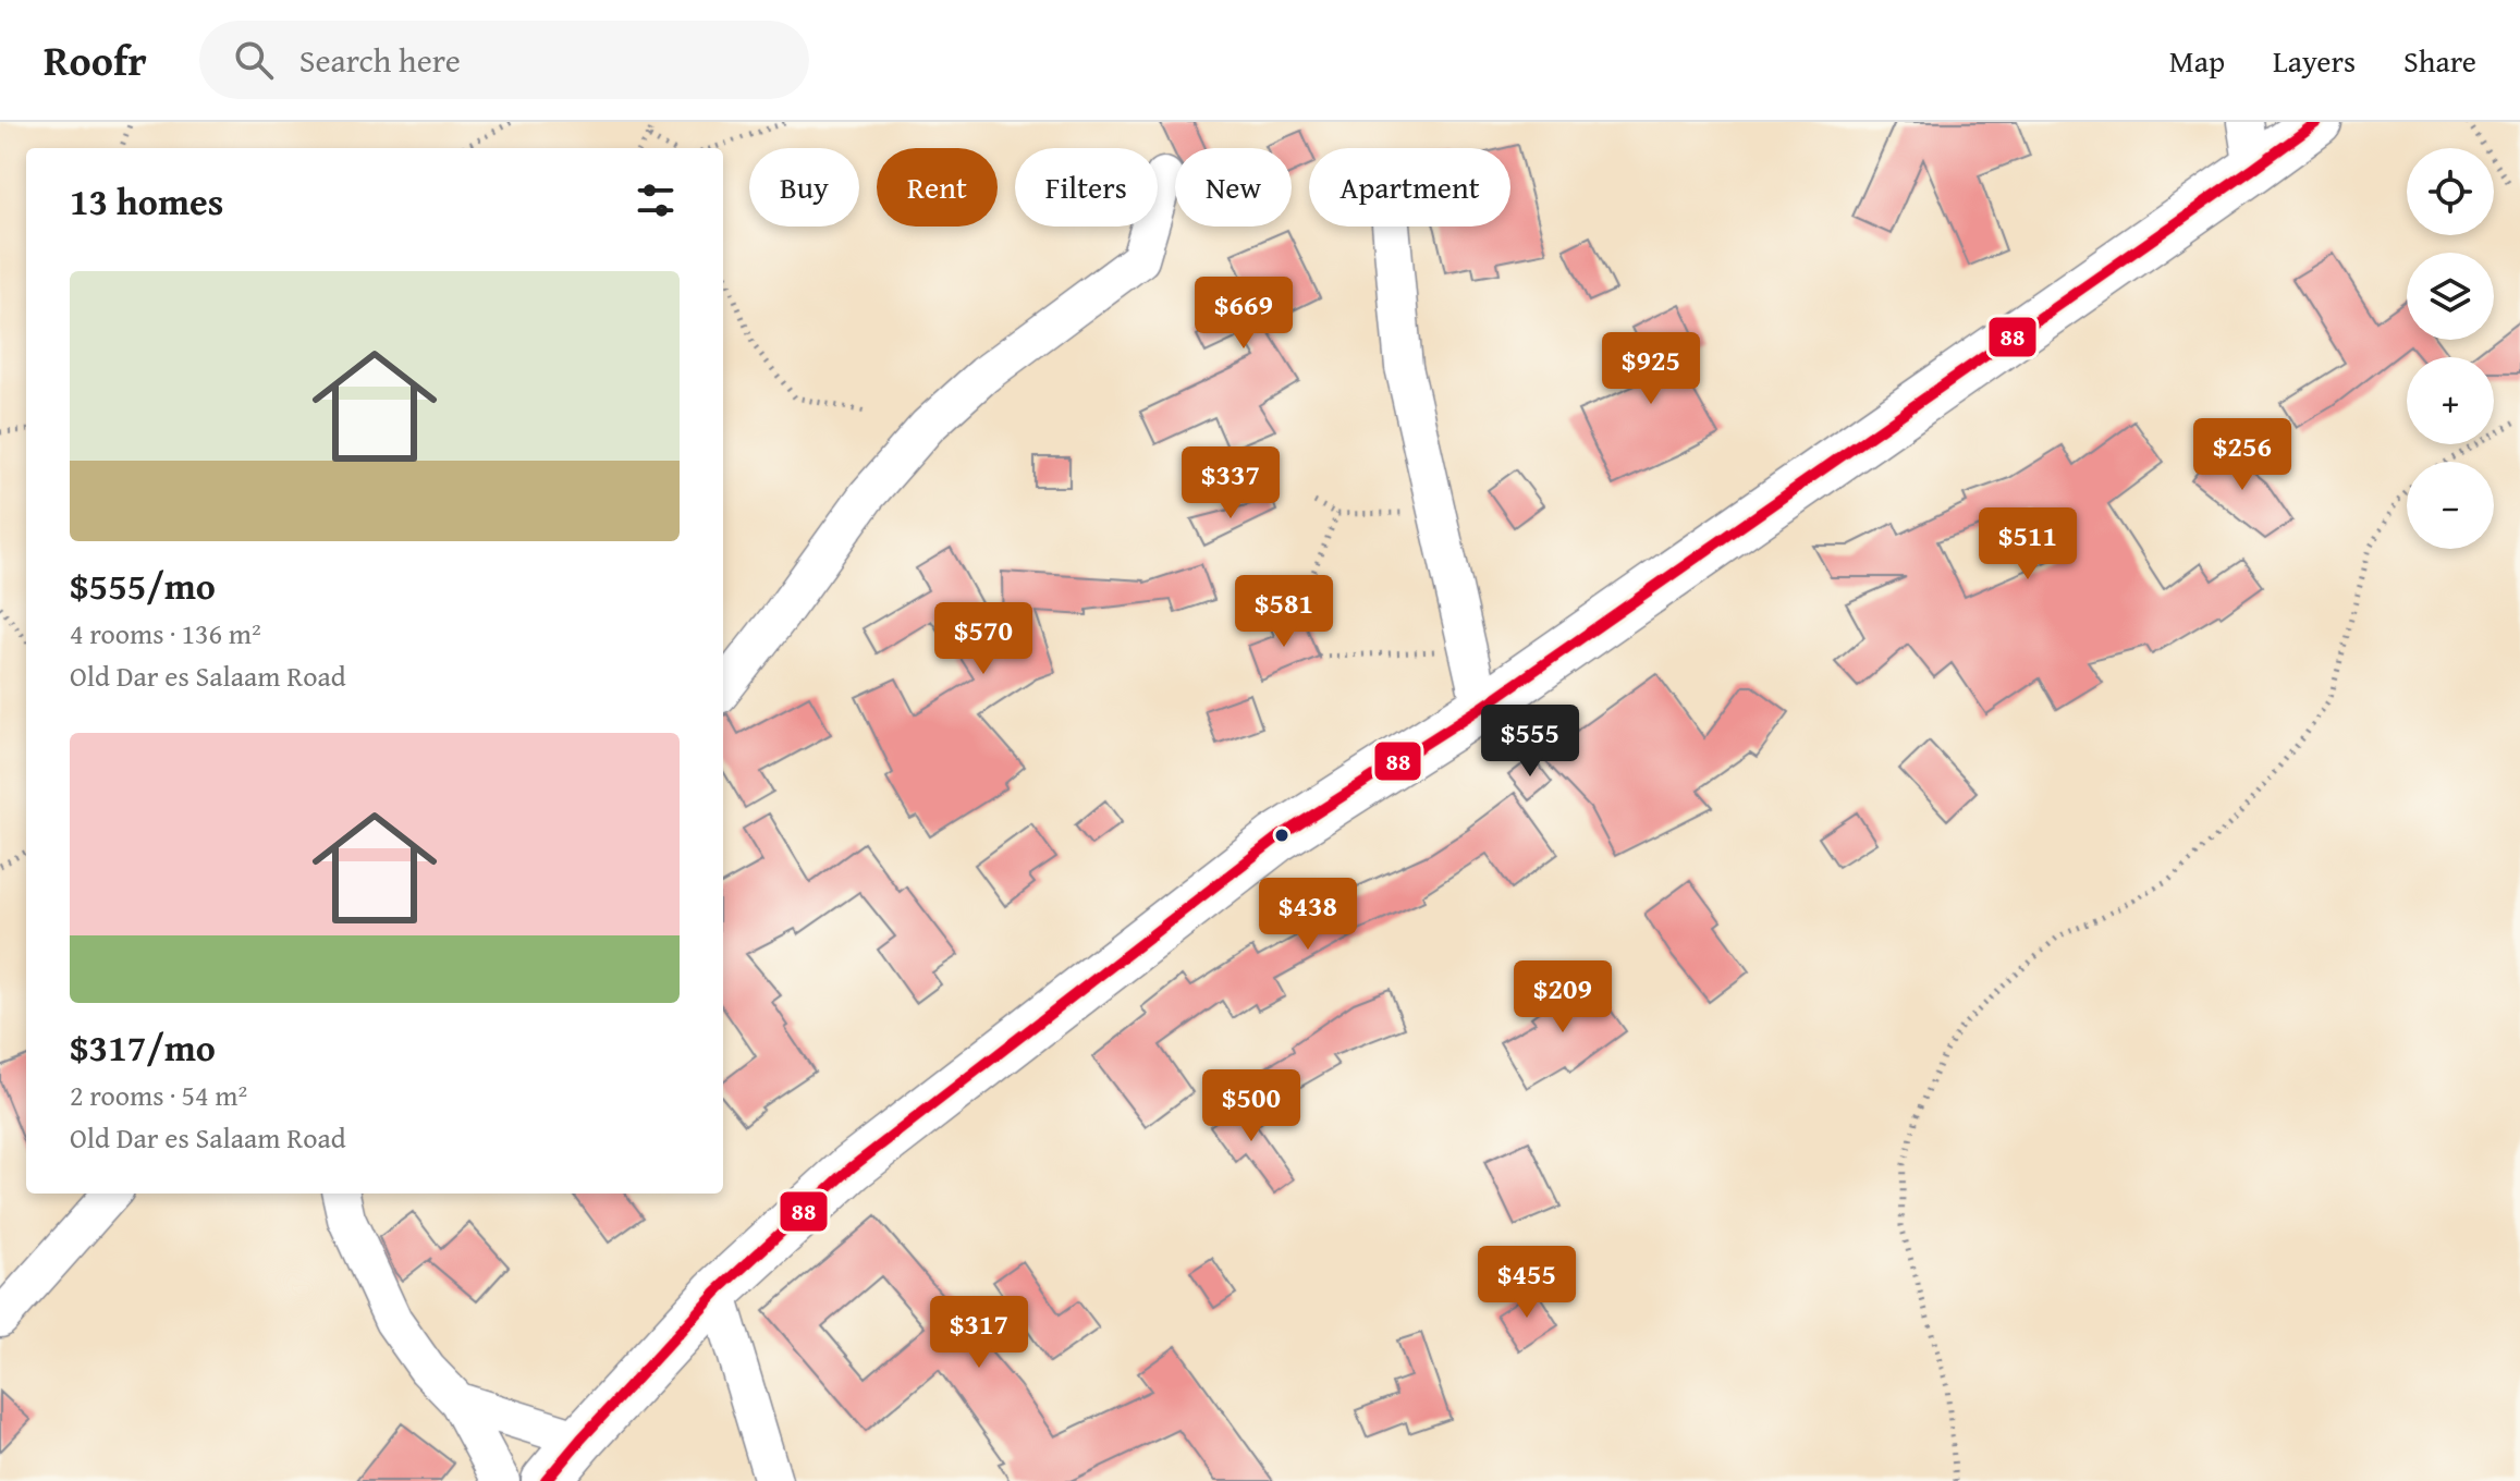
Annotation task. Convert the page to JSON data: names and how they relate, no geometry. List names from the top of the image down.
{
  "lines": ["transit line 88"],
  "page": {
    "header": "Roofr",
    "search": "Search here",
    "nav": ["Map", "Layers", "Share"],
    "map_buttons": ["+", "−"],
    "chip": [
      "Buy",
      "Rent",
      "Filters",
      "New",
      "Apartment"
    ],
    "heading": "13 homes",
    "list": [
      {
        "name": "$555/mo",
        "note": "4 rooms · 136 m² · Old Dar es Salaam Road"
      },
      {
        "name": "$317/mo",
        "note": "2 rooms · 54 m² · Old Dar es Salaam Road"
      }
    ],
    "price": [
      "$669",
      "$925",
      "$256",
      "$337",
      "$511",
      "$581",
      "$570",
      "$555",
      "$438",
      "$209",
      "$500",
      "$455",
      "$317"
    ]
  }
}
